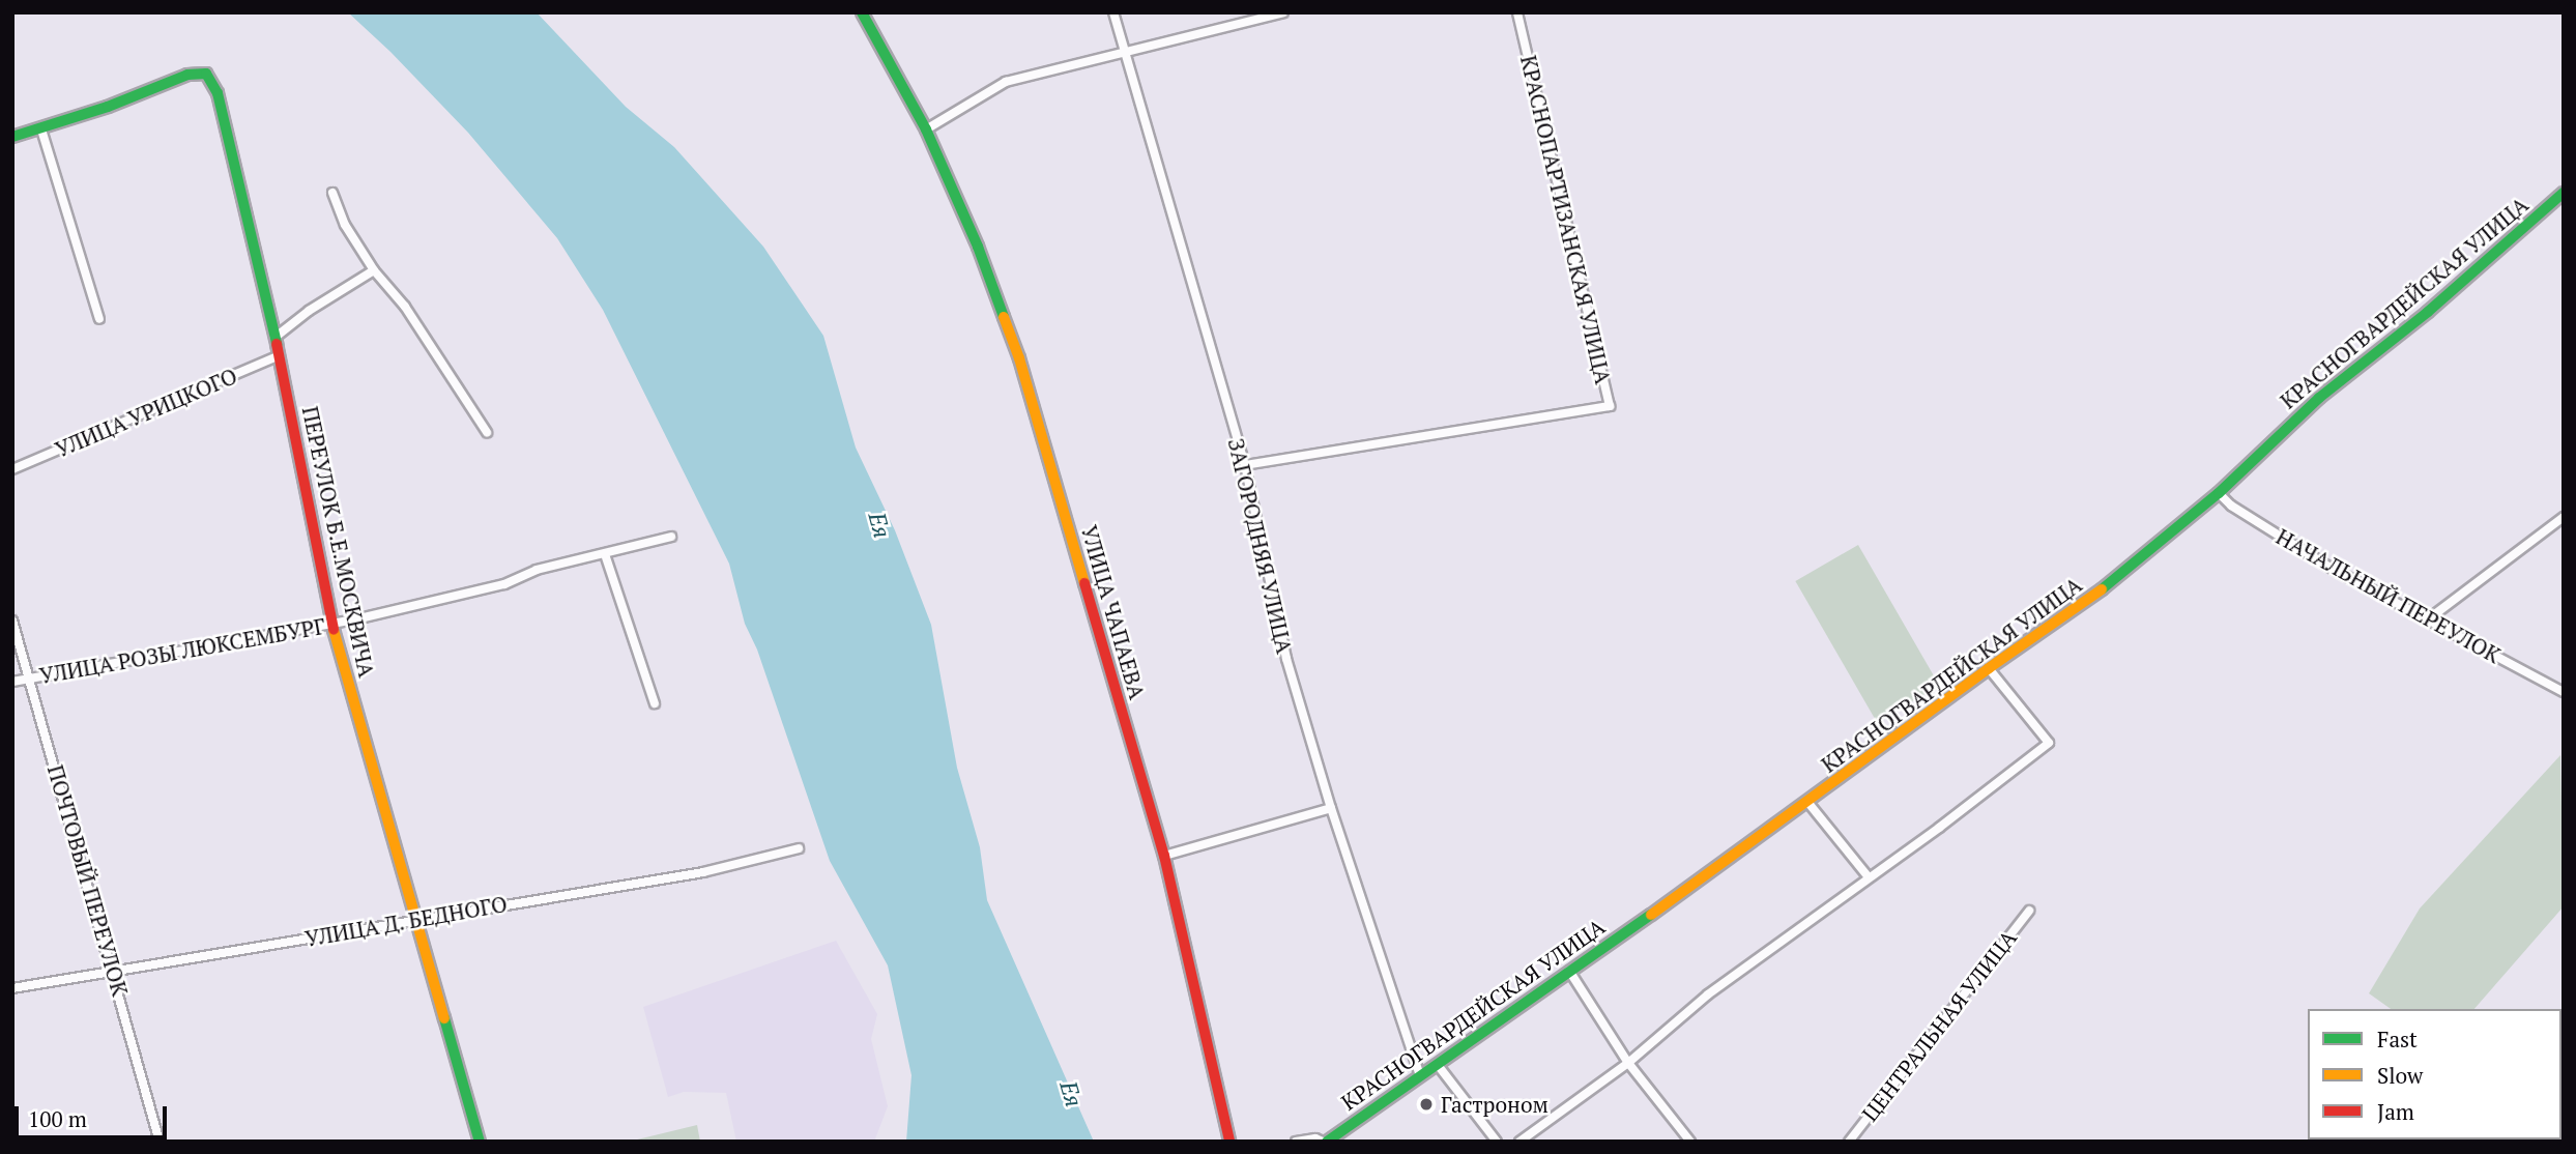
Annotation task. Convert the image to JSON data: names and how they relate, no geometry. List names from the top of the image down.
{
  "streets": {
    "street": [
      "КРАСНОПАРТИЗАНСКАЯ УЛИЦА",
      "КРАСНОГВАРДЕЙСКАЯ УЛИЦА",
      "УЛИЦА УРИЦКОГО",
      "ПЕРЕУЛОК Б.Е.МОСКВИЧА",
      "ЗАГОРОДНЯЯ УЛИЦА",
      "НАЧАЛЬНЫЙ ПЕРЕУЛОК",
      "УЛИЦА ЧАПАЕВА",
      "УЛИЦА РОЗЫ ЛЮКСЕМБУРГ",
      "ПОЧТОВЫЙ ПЕРЕУЛОК",
      "УЛИЦА Д. БЕДНОГО",
      "ЦЕНТРАЛЬНАЯ УЛИЦА"
    ]
  },
  "crossings": [
    ["КРАСНОПАРТИЗАНСКАЯ УЛИЦА", "ЗАГОРОДНЯЯ УЛИЦА"],
    ["КРАСНОГВАРДЕЙСКАЯ УЛИЦА", "ЗАГОРОДНЯЯ УЛИЦА"],
    ["КРАСНОГВАРДЕЙСКАЯ УЛИЦА", "НАЧАЛЬНЫЙ ПЕРЕУЛОК"],
    ["УЛИЦА УРИЦКОГО", "ПЕРЕУЛОК Б.Е.МОСКВИЧА"],
    ["ПЕРЕУЛОК Б.Е.МОСКВИЧА", "УЛИЦА РОЗЫ ЛЮКСЕМБУРГ"],
    ["ПЕРЕУЛОК Б.Е.МОСКВИЧА", "УЛИЦА Д. БЕДНОГО"],
    ["УЛИЦА РОЗЫ ЛЮКСЕМБУРГ", "ПОЧТОВЫЙ ПЕРЕУЛОК"],
    ["ПОЧТОВЫЙ ПЕРЕУЛОК", "УЛИЦА Д. БЕДНОГО"]
  ],
  "water": ["Ея"],
  "places": ["Гастроном"],
  "legend": ["Fast", "Slow", "Jam"],
  "scale_bar": "100 m"
}
